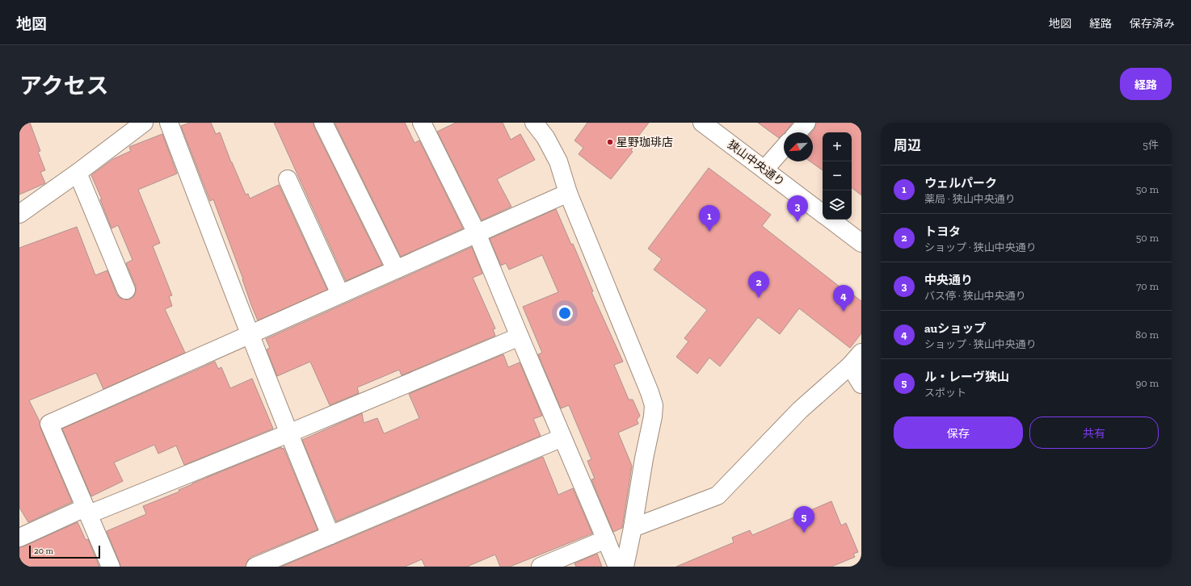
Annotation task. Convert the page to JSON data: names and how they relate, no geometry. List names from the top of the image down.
{
  "streets": {
    "street": ["狭山中央通り"]
  },
  "places": ["星野珈琲店"],
  "scale_bar": "20 m",
  "north": "bottom left",
  "page": {
    "header": "地図",
    "nav": ["地図", "経路", "保存済み"],
    "title": "アクセス",
    "buttons": [
      "経路",
      ["保存", "共有"]
    ],
    "heading": ["周辺", "5件"],
    "map_buttons": ["+", "−"],
    "list": [
      {
        "mark": "1",
        "name": "ウェルパーク",
        "note": "薬局 · 狭山中央通り",
        "value": "50 m"
      },
      {
        "mark": "2",
        "name": "トヨタ",
        "note": "ショップ · 狭山中央通り",
        "value": "50 m"
      },
      {
        "mark": "3",
        "name": "中央通り",
        "note": "バス停 · 狭山中央通り",
        "value": "70 m"
      },
      {
        "mark": "4",
        "name": "auショップ",
        "note": "ショップ · 狭山中央通り",
        "value": "80 m"
      },
      {
        "mark": "5",
        "name": "ル・レーヴ狭山",
        "note": "スポット",
        "value": "90 m"
      }
    ],
    "pins": [
      "3",
      "1",
      "2",
      "4",
      "5"
    ],
    "scale": "20 m"
  }
}
